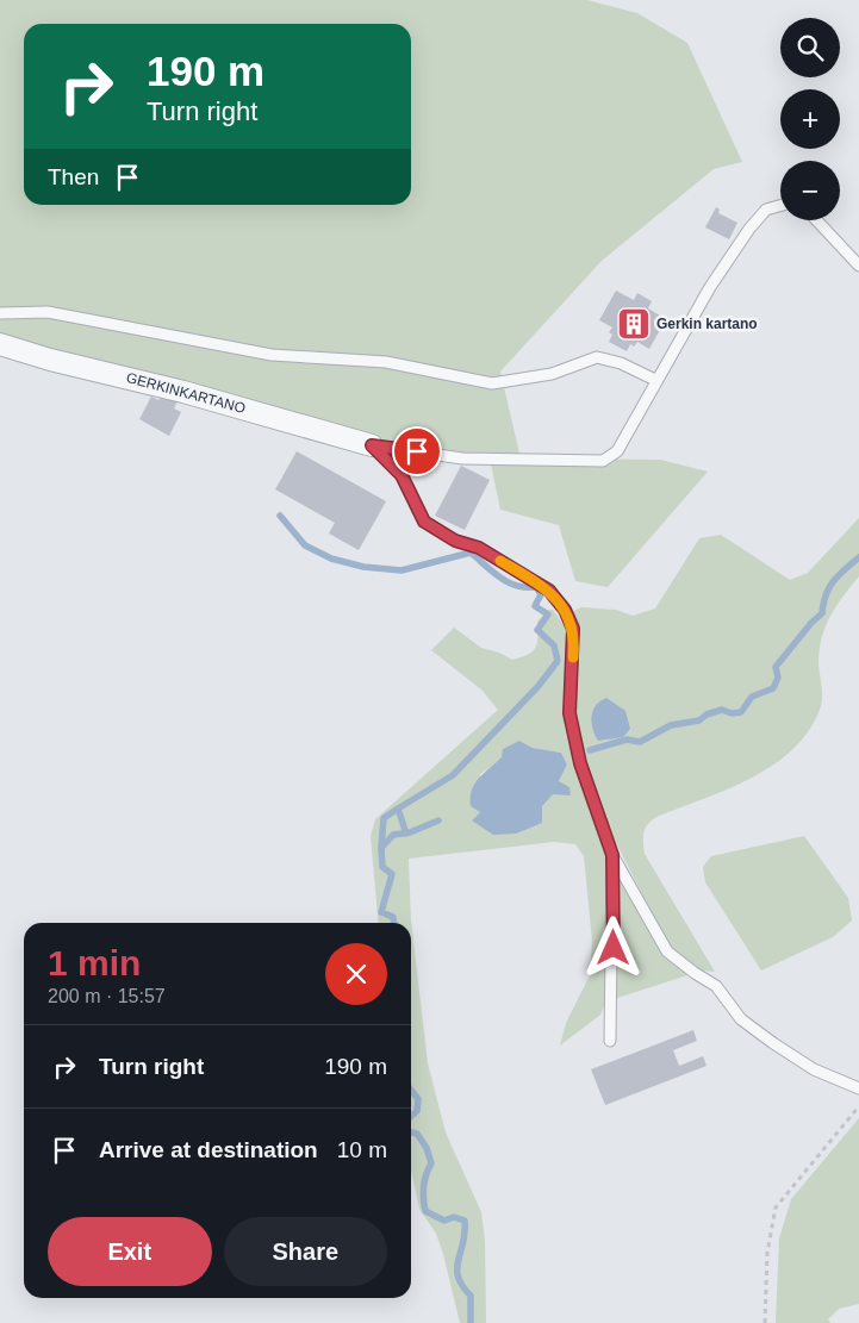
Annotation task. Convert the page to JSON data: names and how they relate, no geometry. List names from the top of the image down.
{
  "streets": {
    "street": ["GERKINKARTANO"]
  },
  "places": {
    "building": ["Gerkin kartano"]
  },
  "page": {
    "map_buttons": ["+", "−"],
    "turn": ["190 m", "Turn right"],
    "then": "Then",
    "heading": ["1 min", "200 m · 15:57"],
    "list": [
      {
        "name": "Turn right",
        "value": "190 m"
      },
      {
        "name": "Arrive at destination",
        "value": "10 m"
      }
    ],
    "buttons": ["Exit", "Share"]
  }
}
